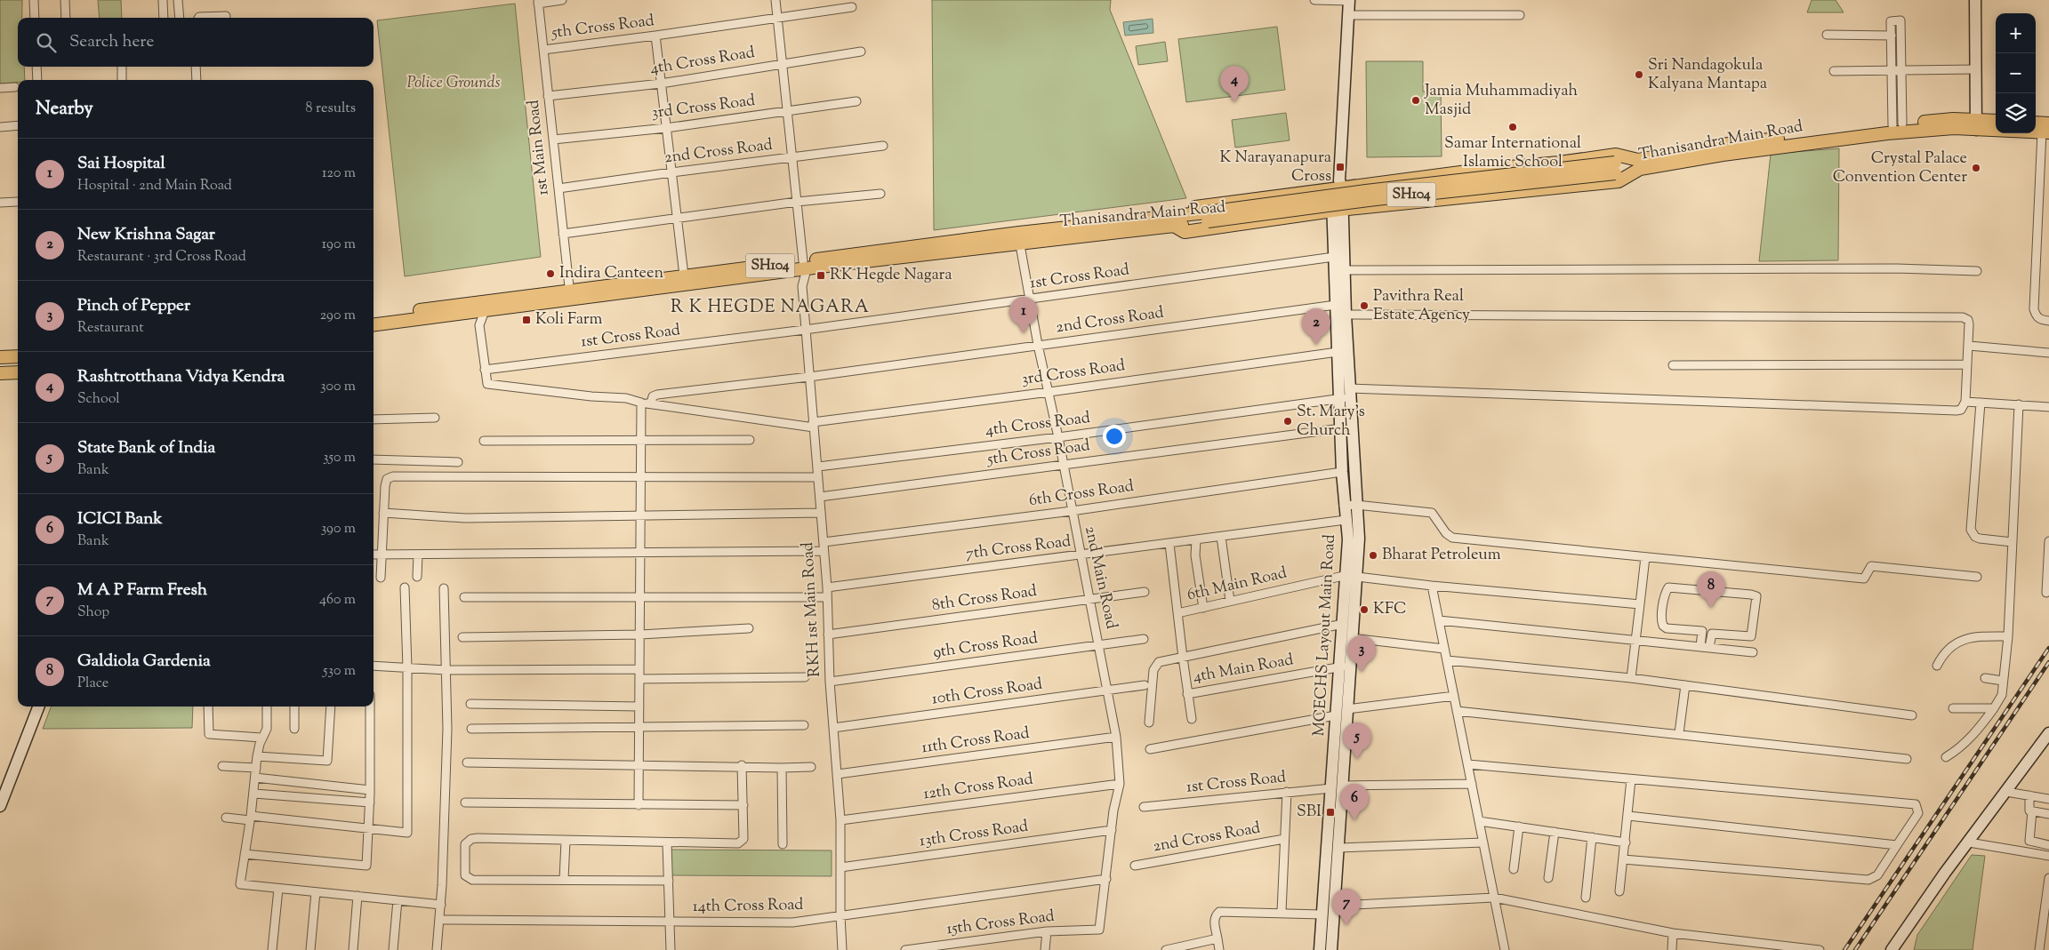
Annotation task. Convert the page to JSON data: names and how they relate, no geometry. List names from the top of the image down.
{
  "streets": {
    "main road": ["Thanisandra Main Road", "SH104", "MCECHS Layout Main Road"],
    "street": [
      "5th Cross Road",
      "4th Cross Road",
      "3rd Cross Road",
      "1st Main Road",
      "2nd Cross Road",
      "1st Cross Road",
      "6th Cross Road",
      "7th Cross Road",
      "2nd Main Road",
      "6th Main Road",
      "8th Cross Road",
      "RKH 1st Main Road",
      "9th Cross Road",
      "4th Main Road",
      "10th Cross Road",
      "11th Cross Road",
      "12th Cross Road",
      "13th Cross Road",
      "14th Cross Road",
      "15th Cross Road"
    ]
  },
  "crossings": [
    ["5th Cross Road", "1st Main Road"],
    ["5th Cross Road", "2nd Main Road"],
    ["5th Cross Road", "RKH 1st Main Road"],
    ["5th Cross Road", "MCECHS Layout Main Road"],
    ["4th Cross Road", "1st Main Road"],
    ["4th Cross Road", "2nd Main Road"],
    ["4th Cross Road", "RKH 1st Main Road"],
    ["4th Cross Road", "MCECHS Layout Main Road"],
    ["3rd Cross Road", "1st Main Road"],
    ["3rd Cross Road", "2nd Cross Road"],
    ["3rd Cross Road", "1st Cross Road"],
    ["3rd Cross Road", "2nd Main Road"],
    ["3rd Cross Road", "RKH 1st Main Road"],
    ["3rd Cross Road", "MCECHS Layout Main Road"],
    ["Thanisandra Main Road", "1st Main Road"],
    ["Thanisandra Main Road", "SH104"],
    ["Thanisandra Main Road", "2nd Main Road"],
    ["Thanisandra Main Road", "RKH 1st Main Road"],
    ["Thanisandra Main Road", "MCECHS Layout Main Road"],
    ["1st Main Road", "2nd Cross Road"],
    ["2nd Cross Road", "2nd Main Road"],
    ["2nd Cross Road", "RKH 1st Main Road"],
    ["2nd Cross Road", "MCECHS Layout Main Road"],
    ["1st Cross Road", "2nd Main Road"],
    ["1st Cross Road", "RKH 1st Main Road"],
    ["1st Cross Road", "MCECHS Layout Main Road"],
    ["6th Cross Road", "2nd Main Road"],
    ["6th Cross Road", "RKH 1st Main Road"],
    ["6th Cross Road", "MCECHS Layout Main Road"],
    ["7th Cross Road", "2nd Main Road"],
    ["7th Cross Road", "RKH 1st Main Road"],
    ["7th Cross Road", "MCECHS Layout Main Road"],
    ["2nd Main Road", "8th Cross Road"],
    ["2nd Main Road", "9th Cross Road"],
    ["2nd Main Road", "10th Cross Road"],
    ["2nd Main Road", "11th Cross Road"],
    ["2nd Main Road", "12th Cross Road"],
    ["2nd Main Road", "13th Cross Road"],
    ["2nd Main Road", "14th Cross Road"],
    ["2nd Main Road", "15th Cross Road"],
    ["6th Main Road", "MCECHS Layout Main Road"],
    ["6th Main Road", "4th Main Road"],
    ["8th Cross Road", "RKH 1st Main Road"],
    ["RKH 1st Main Road", "9th Cross Road"],
    ["RKH 1st Main Road", "10th Cross Road"],
    ["RKH 1st Main Road", "11th Cross Road"],
    ["RKH 1st Main Road", "12th Cross Road"],
    ["RKH 1st Main Road", "13th Cross Road"],
    ["RKH 1st Main Road", "14th Cross Road"],
    ["MCECHS Layout Main Road", "4th Main Road"]
  ],
  "districts": ["R K HEGDE NAGARA"],
  "parks": ["Police Grounds"],
  "places": {
    "other": [
      "Sri Nandagokula Kalyana Mantapa",
      "Jamia Muhammadiyah Masjid",
      "Samar International Islamic School",
      "Crystal Palace Convention Center",
      "Indira Canteen",
      "Pavithra Real Estate Agency",
      "St. Mary's Church",
      "Bharat Petroleum",
      "KFC"
    ],
    "transit": [
      "K Narayanapura Cross",
      "RK Hegde Nagara",
      "Koli Farm",
      "SBI"
    ]
  },
  "page": {
    "map_buttons": ["+", "−"],
    "search": "Search here",
    "pins": [
      "4",
      "1",
      "2",
      "8",
      "3",
      "5",
      "6",
      "7"
    ],
    "heading": ["Nearby", "8 results"],
    "list": [
      {
        "mark": "1",
        "name": "Sai Hospital",
        "note": "Hospital · 2nd Main Road",
        "value": "120 m"
      },
      {
        "mark": "2",
        "name": "New Krishna Sagar",
        "note": "Restaurant · 3rd Cross Road",
        "value": "190 m"
      },
      {
        "mark": "3",
        "name": "Pinch of Pepper",
        "note": "Restaurant",
        "value": "290 m"
      },
      {
        "mark": "4",
        "name": "Rashtrotthana Vidya Kendra",
        "note": "School",
        "value": "300 m"
      },
      {
        "mark": "5",
        "name": "State Bank of India",
        "note": "Bank",
        "value": "350 m"
      },
      {
        "mark": "6",
        "name": "ICICI Bank",
        "note": "Bank",
        "value": "390 m"
      },
      {
        "mark": "7",
        "name": "M A P Farm Fresh",
        "note": "Shop",
        "value": "460 m"
      },
      {
        "mark": "8",
        "name": "Galdiola Gardenia",
        "note": "Place",
        "value": "530 m"
      }
    ]
  }
}
